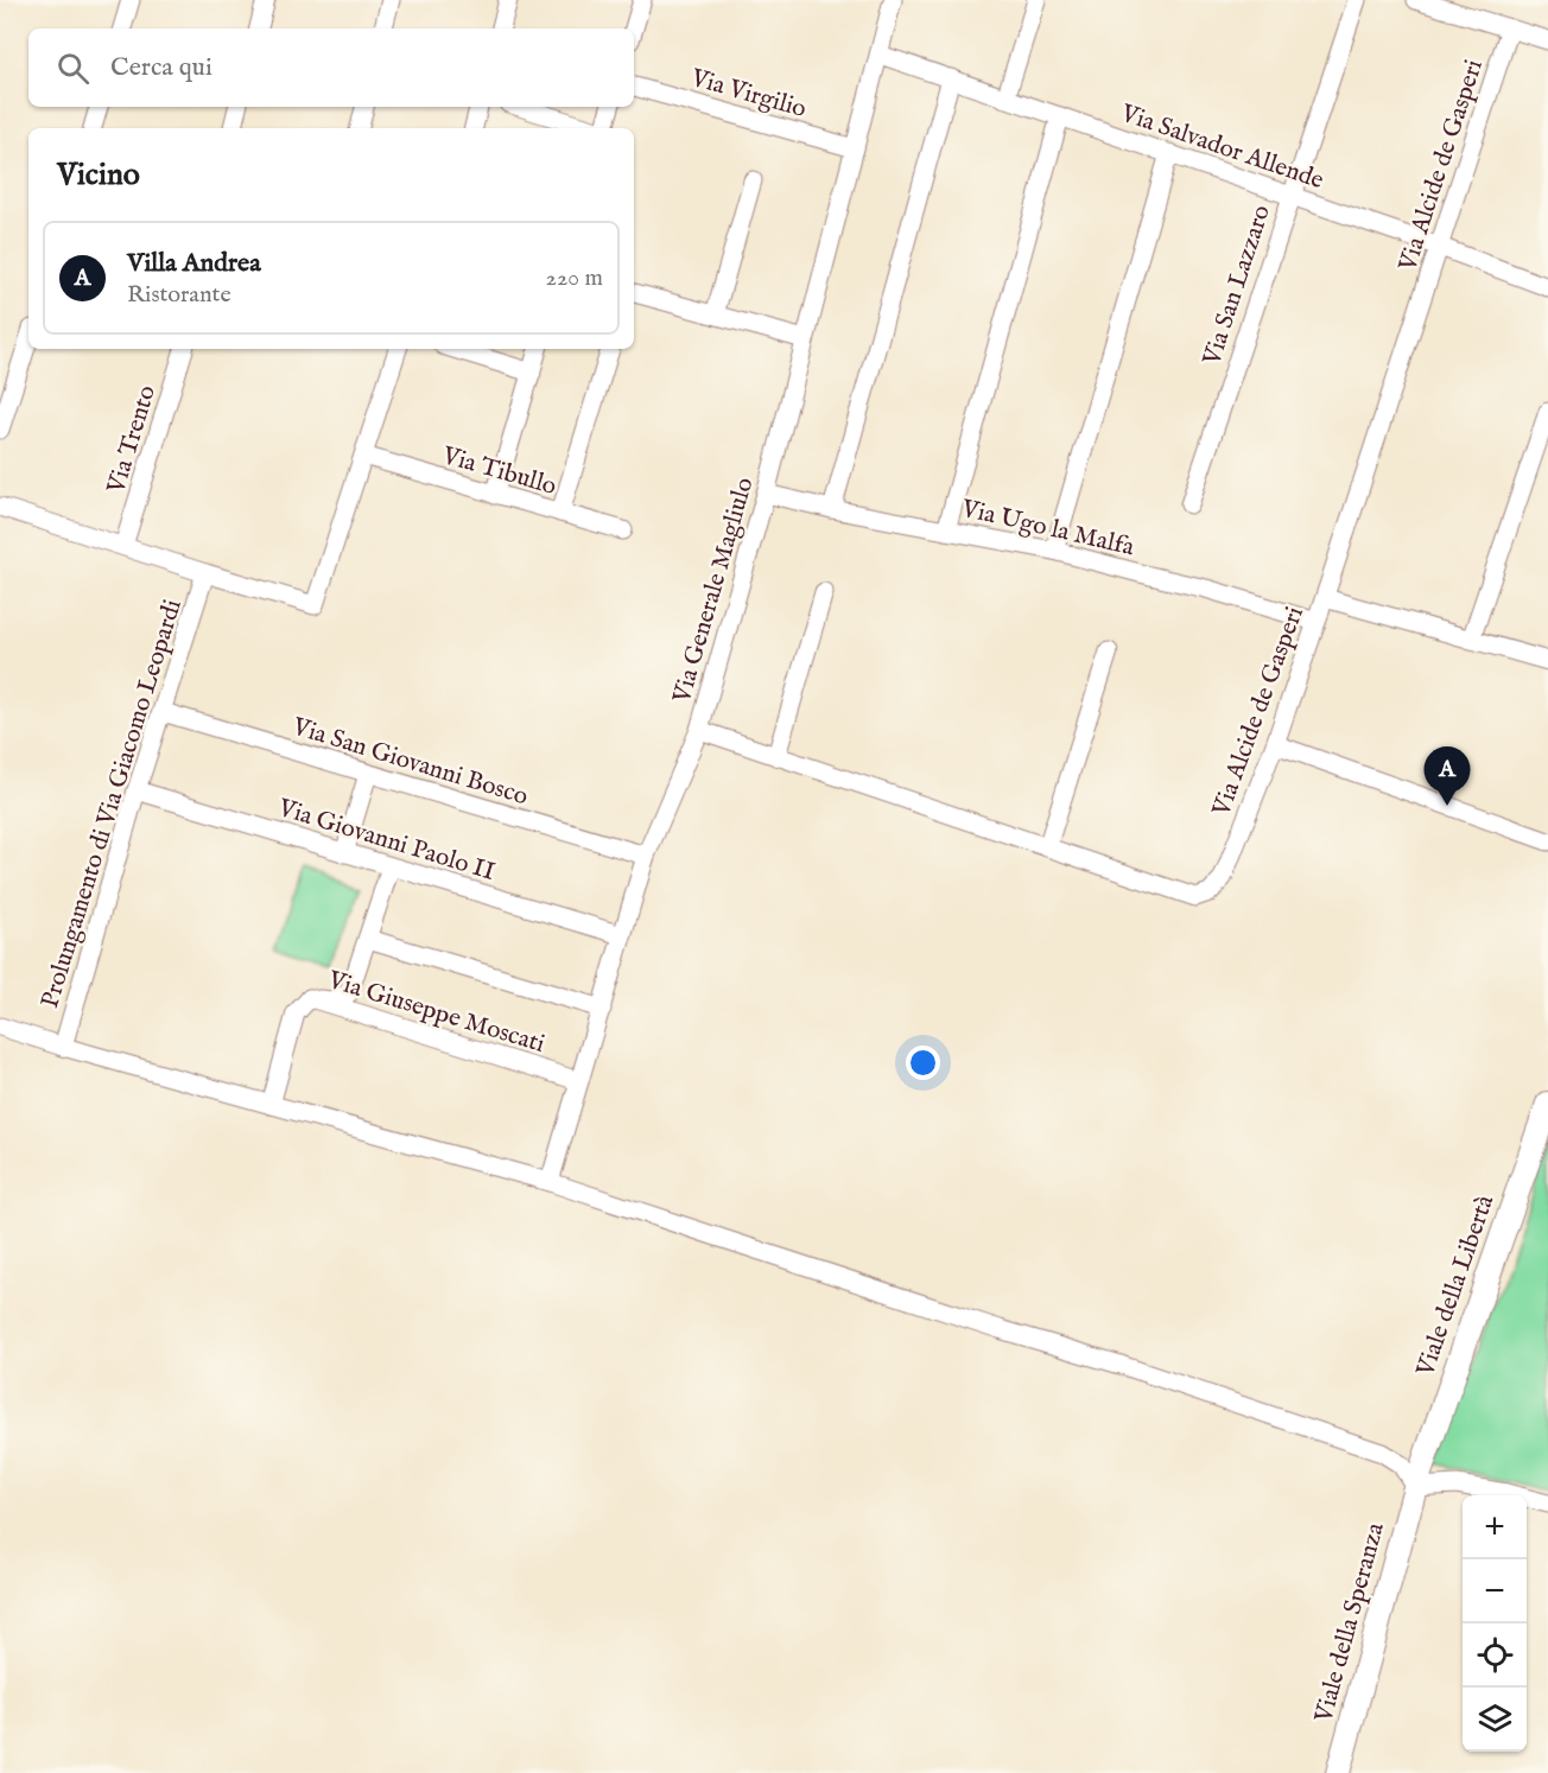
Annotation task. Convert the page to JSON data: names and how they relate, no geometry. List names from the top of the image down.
{
  "streets": {
    "street": [
      "Via Virgilio",
      "Via Salvador Allende",
      "Via Alcide de Gasperi",
      "Via San Lazzaro",
      "Via Trento",
      "Via Tibullo",
      "Via Ugo la Malfa",
      "Via Generale Magliulo",
      "Via San Giovanni Bosco",
      "Prolungamento di Via Giacomo Leopardi",
      "Via Giovanni Paolo II",
      "Via Giuseppe Moscati",
      "Viale della Libertà",
      "Viale della Speranza"
    ]
  },
  "crossings": [
    ["Via Virgilio", "Via Generale Magliulo"],
    ["Via Salvador Allende", "Via Alcide de Gasperi"],
    ["Via Salvador Allende", "Via San Lazzaro"],
    ["Via Salvador Allende", "Via Generale Magliulo"],
    ["Via Alcide de Gasperi", "Via Ugo la Malfa"],
    ["Via Alcide de Gasperi", "Via Generale Magliulo"],
    ["Via Trento", "Prolungamento di Via Giacomo Leopardi"],
    ["Via Tibullo", "Prolungamento di Via Giacomo Leopardi"],
    ["Via Ugo la Malfa", "Via Generale Magliulo"],
    ["Via Generale Magliulo", "Via San Giovanni Bosco"],
    ["Via Generale Magliulo", "Via Giovanni Paolo II"],
    ["Via Generale Magliulo", "Via Giuseppe Moscati"],
    ["Via San Giovanni Bosco", "Prolungamento di Via Giacomo Leopardi"],
    ["Prolungamento di Via Giacomo Leopardi", "Via Giovanni Paolo II"],
    ["Viale della Libertà", "Viale della Speranza"]
  ],
  "page": {
    "search": "Cerca qui",
    "heading": "Vicino",
    "list": [
      {
        "mark": "A",
        "name": "Villa Andrea",
        "note": "Ristorante",
        "value": "220 m"
      }
    ],
    "pins": "A",
    "map_buttons": ["+", "−"]
  }
}
